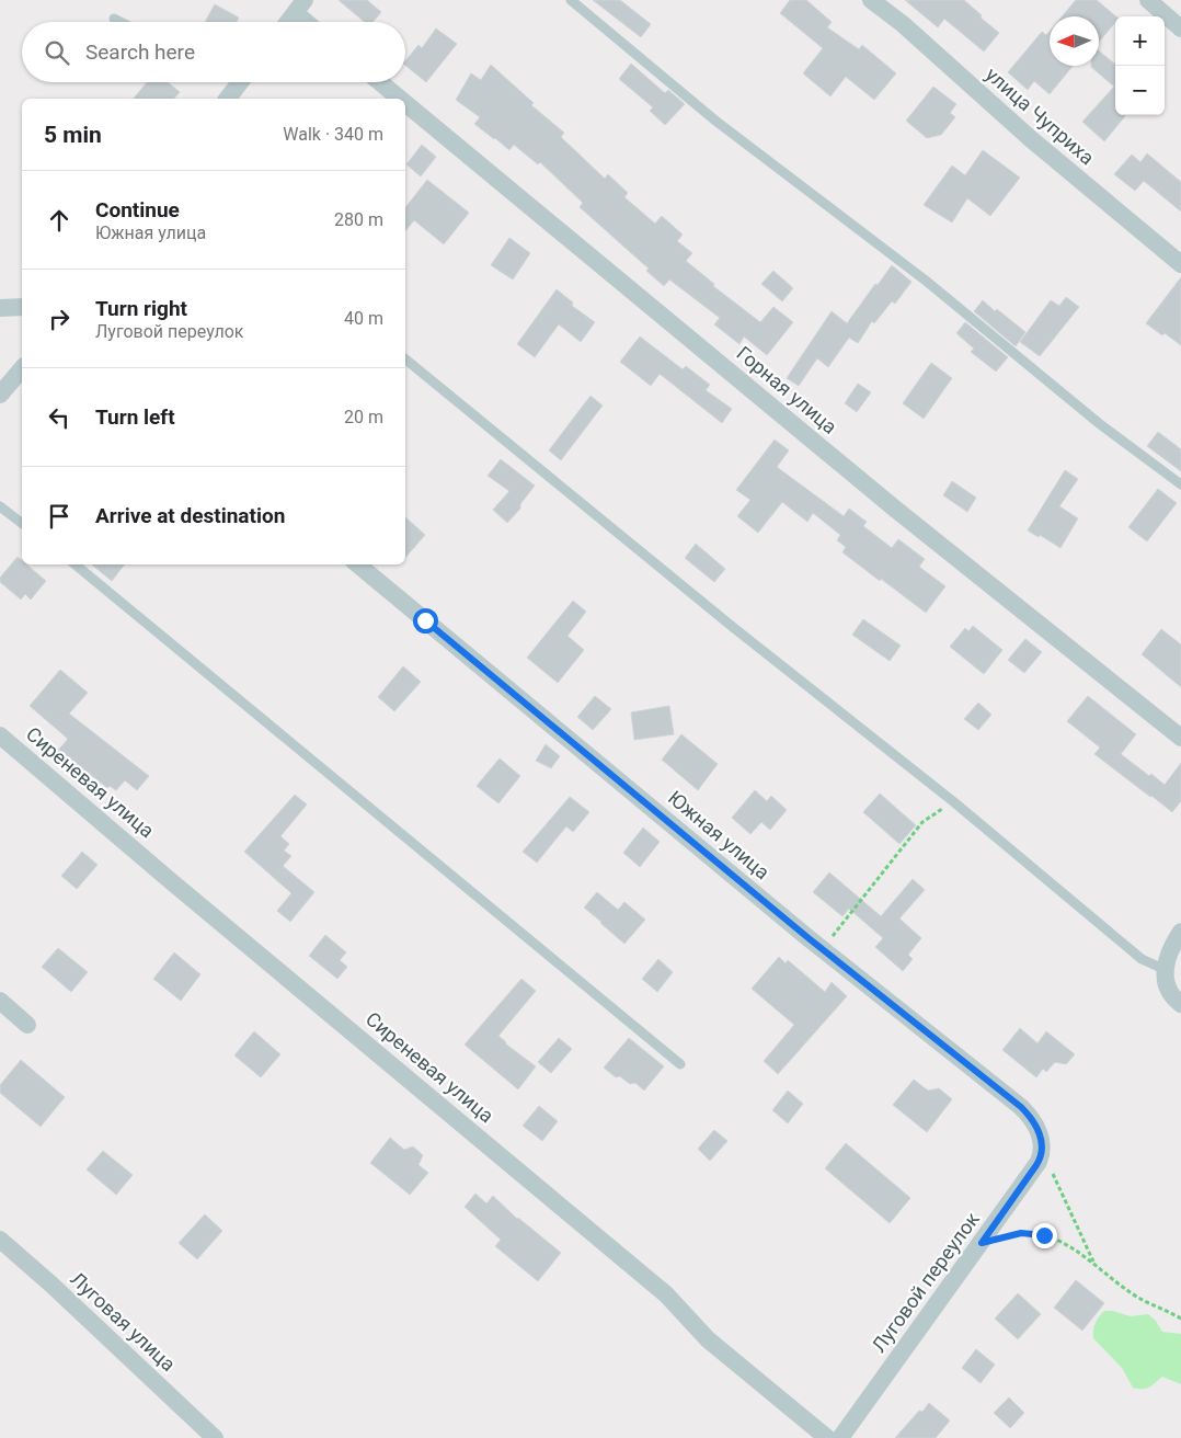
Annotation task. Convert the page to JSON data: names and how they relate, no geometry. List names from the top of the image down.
{
  "streets": {
    "street": [
      "улица Чуприха",
      "Горная улица",
      "Сиреневая улица",
      "Южная улица",
      "Луговой переулок",
      "Луговая улица"
    ]
  },
  "crossings": [
    ["Южная улица", "Луговой переулок"]
  ],
  "north": "left",
  "page": {
    "map_buttons": ["+", "−"],
    "search": "Search here",
    "heading": ["5 min", "Walk · 340 m"],
    "list": [
      ["Continue", "Южная улица", "280 m"],
      ["Turn right", "Луговой переулок", "40 m"],
      ["Turn left", "20 m"],
      "Arrive at destination"
    ]
  }
}
